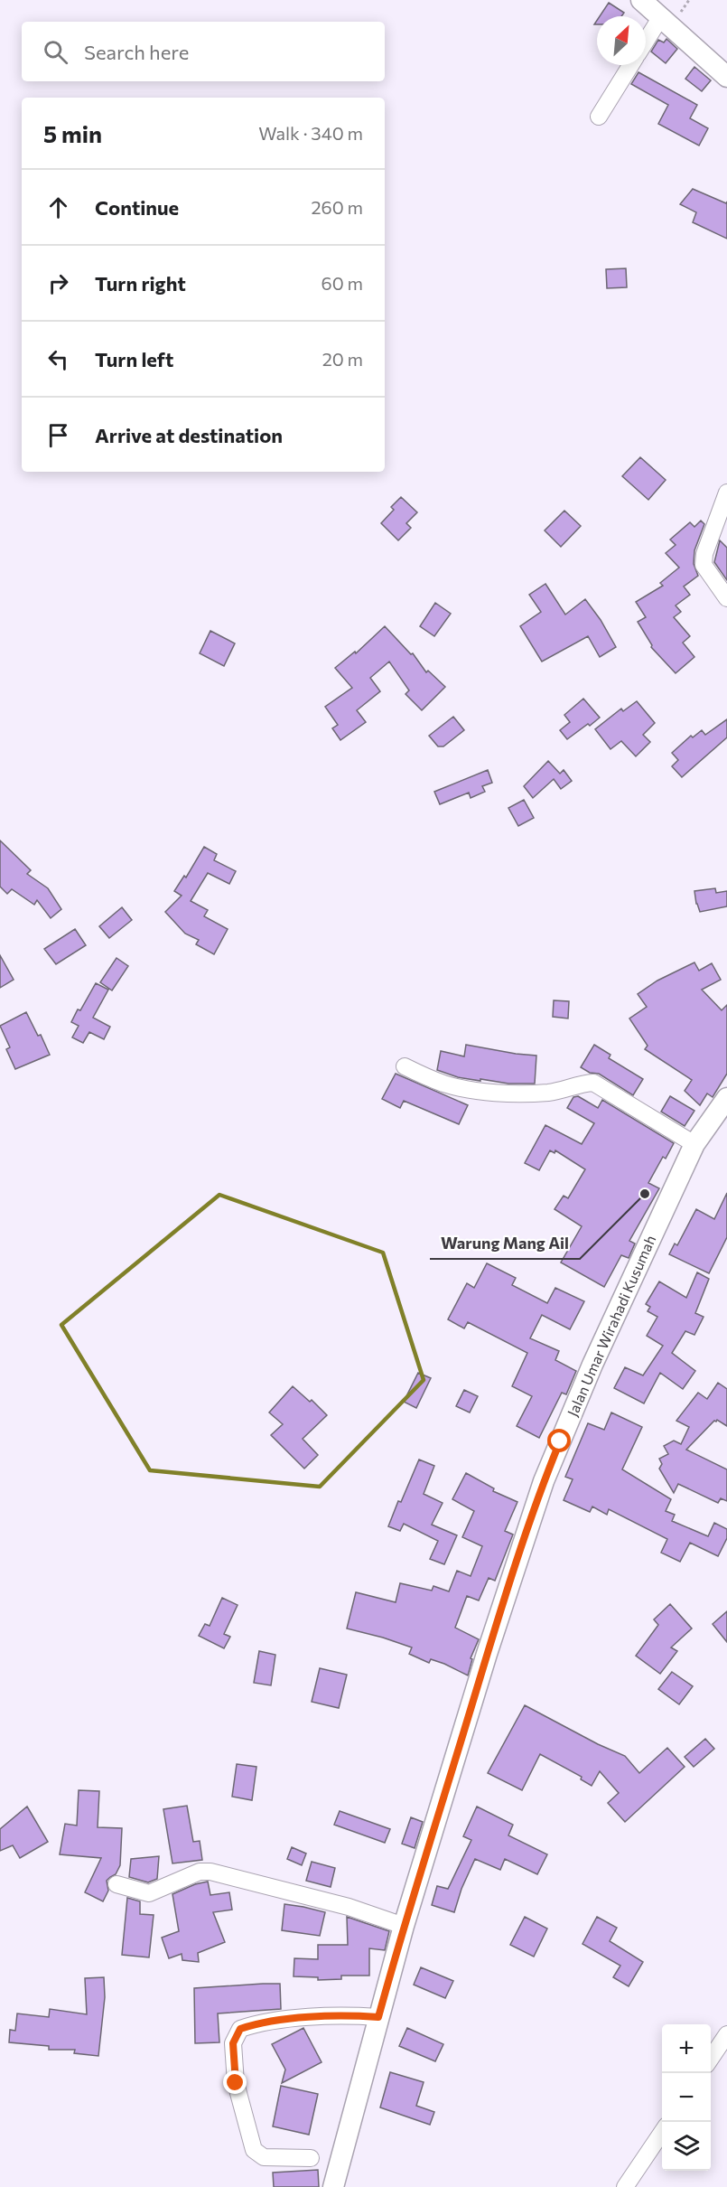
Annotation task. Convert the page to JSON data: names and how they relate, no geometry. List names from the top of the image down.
{
  "streets": {
    "main road": ["Jalan Umar Wirahadi Kusumah"]
  },
  "places": ["Warung Mang Ail"],
  "north": "top right",
  "page": {
    "search": "Search here",
    "heading": ["5 min", "Walk · 340 m"],
    "list": [
      ["Continue", "260 m"],
      ["Turn right", "60 m"],
      ["Turn left", "20 m"],
      "Arrive at destination"
    ],
    "map_buttons": ["+", "−"]
  }
}
